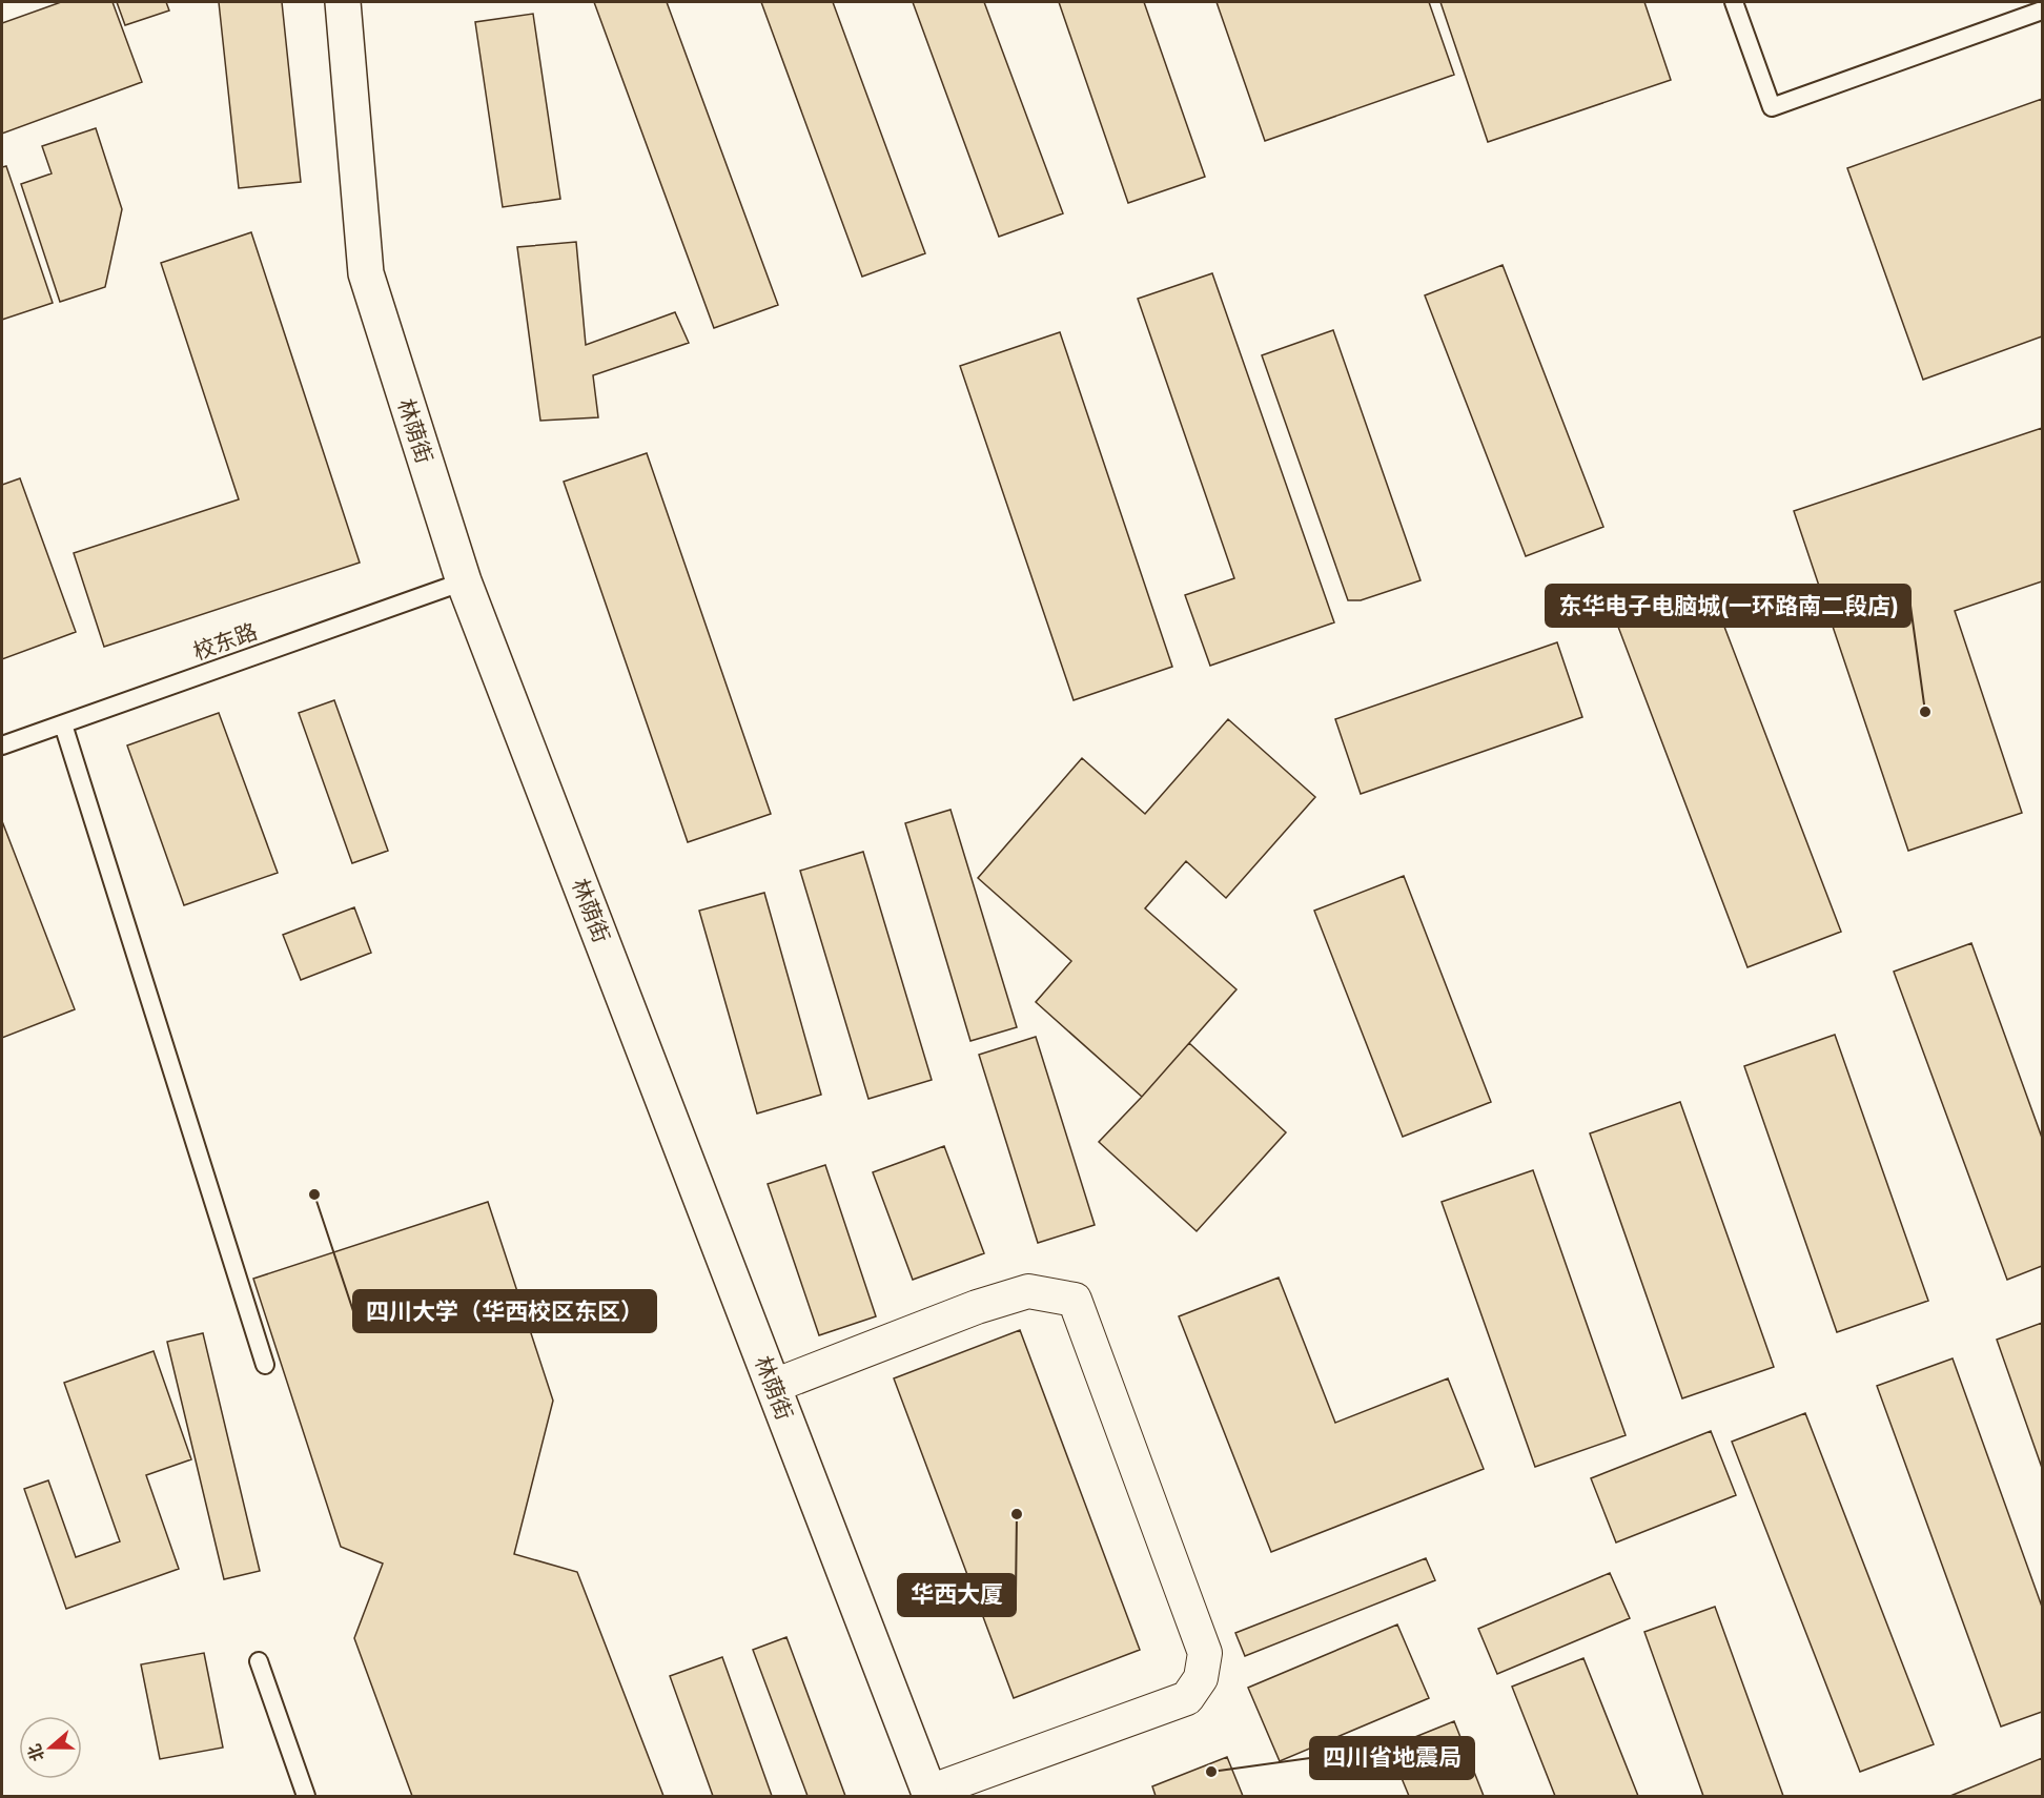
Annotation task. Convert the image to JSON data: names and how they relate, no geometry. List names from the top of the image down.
{
  "streets": {
    "street": ["林荫街"],
    "lane": ["校东路"]
  },
  "crossings": [
    ["林荫街", "校东路"]
  ],
  "places": [
    "东华电子电脑城(一环路南二段店)",
    "四川大学（华西校区东区）",
    "华西大厦",
    "四川省地震局"
  ],
  "north": "left"
}
